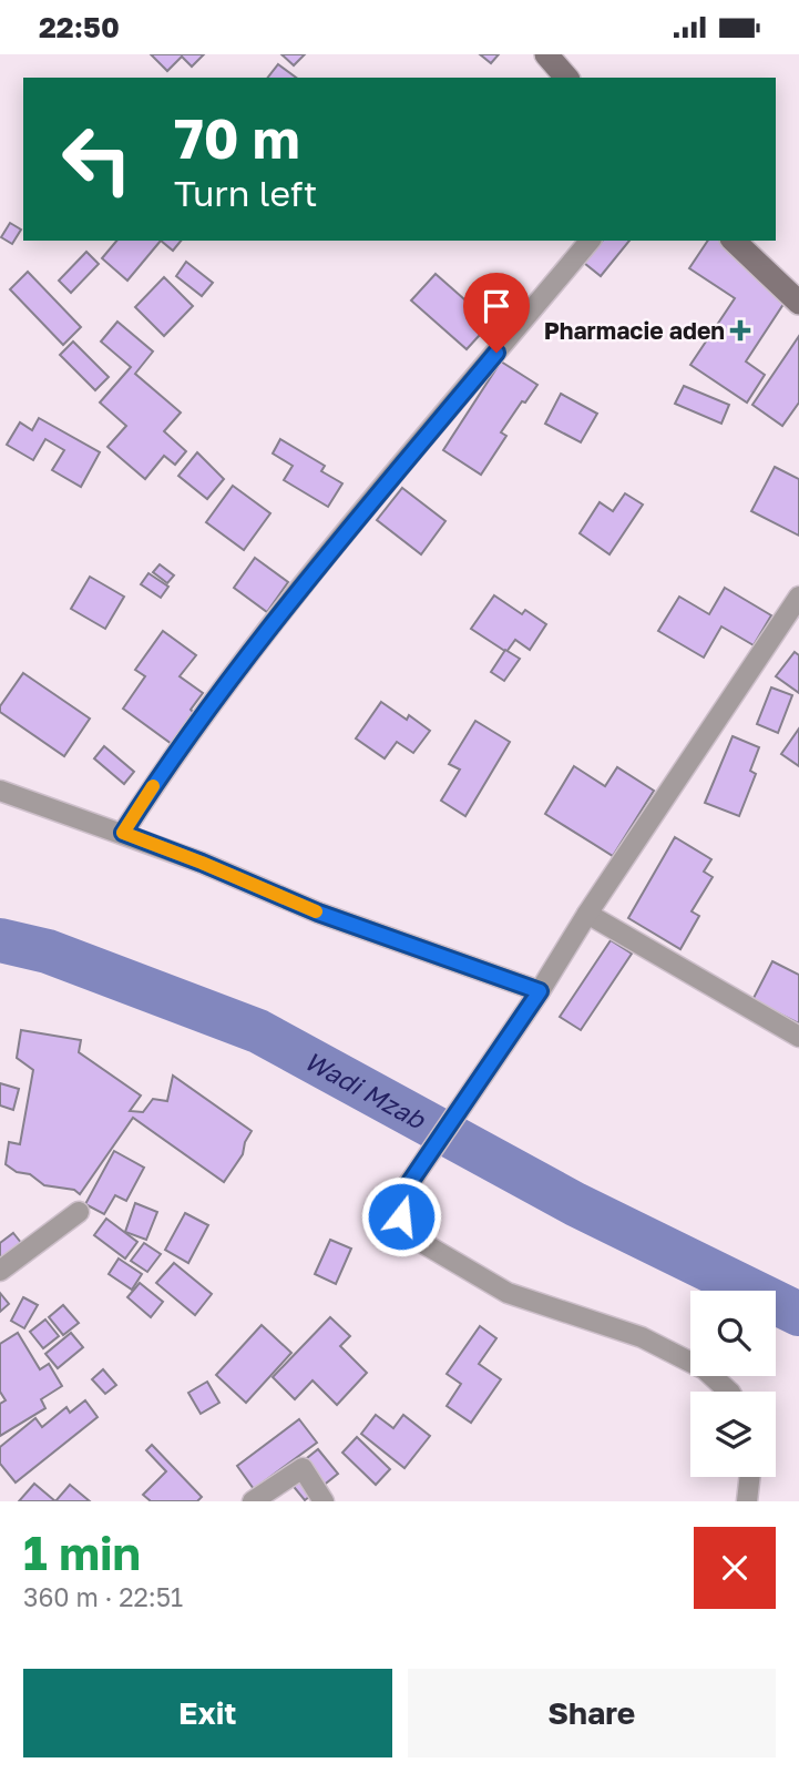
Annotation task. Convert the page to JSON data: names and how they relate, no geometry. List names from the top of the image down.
{
  "water": ["Wadi Mzab"],
  "places": {
    "health": ["Pharmacie aden"]
  },
  "page": {
    "status": "22:50",
    "turn": ["70 m", "Turn left"],
    "heading": ["1 min", "360 m · 22:51"],
    "buttons": ["Exit", "Share"]
  }
}
